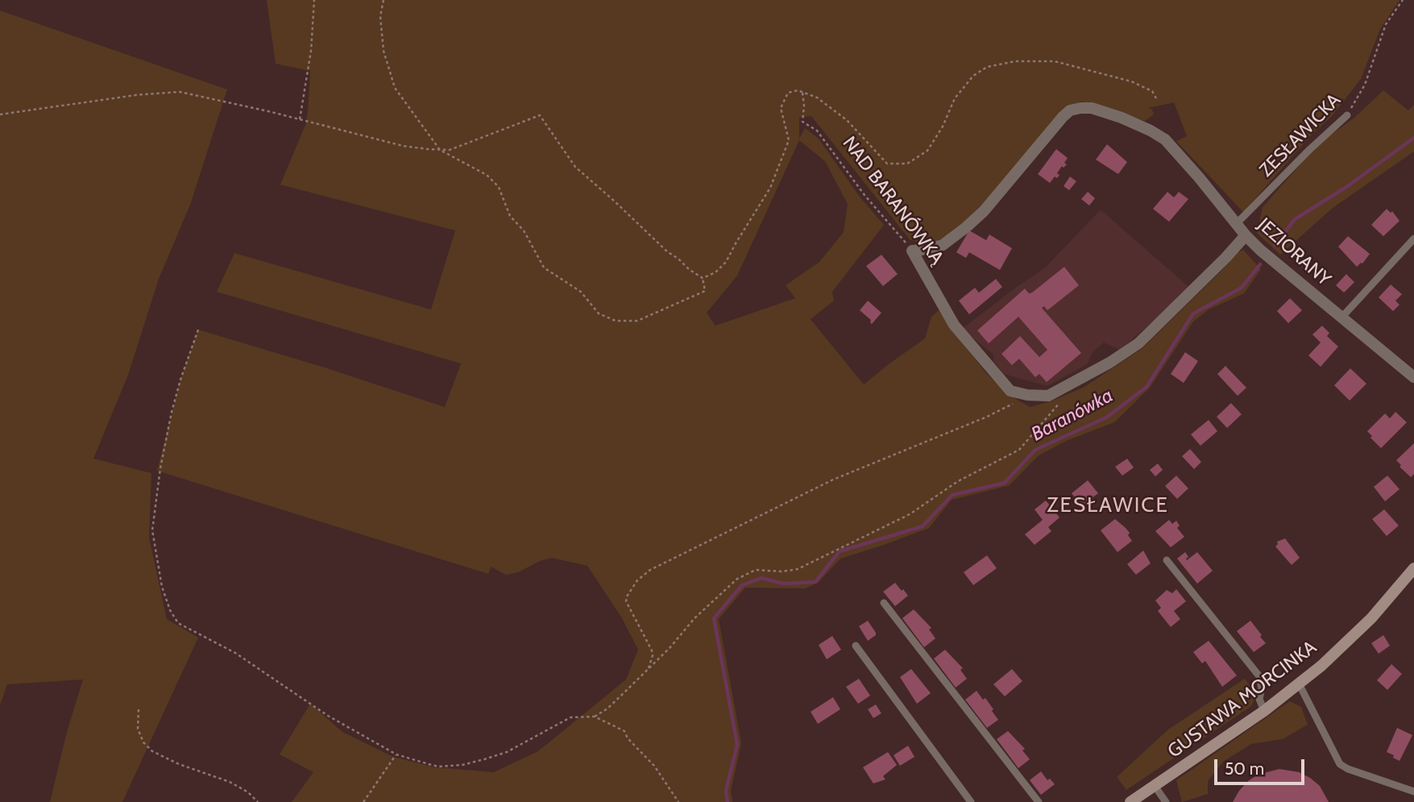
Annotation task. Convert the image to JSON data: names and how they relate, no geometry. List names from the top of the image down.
{
  "streets": {
    "street": ["NAD BARANÓWKĄ", "JEZIORANY", "GUSTAWA MORCINKA"],
    "lane": ["ZESŁAWICKA"]
  },
  "crossings": [
    ["ZESŁAWICKA", "JEZIORANY"],
    ["NAD BARANÓWKĄ", "JEZIORANY"]
  ],
  "districts": ["ZESŁAWICE"],
  "water": ["Baranówka"],
  "scale_bar": "50 m"
}
